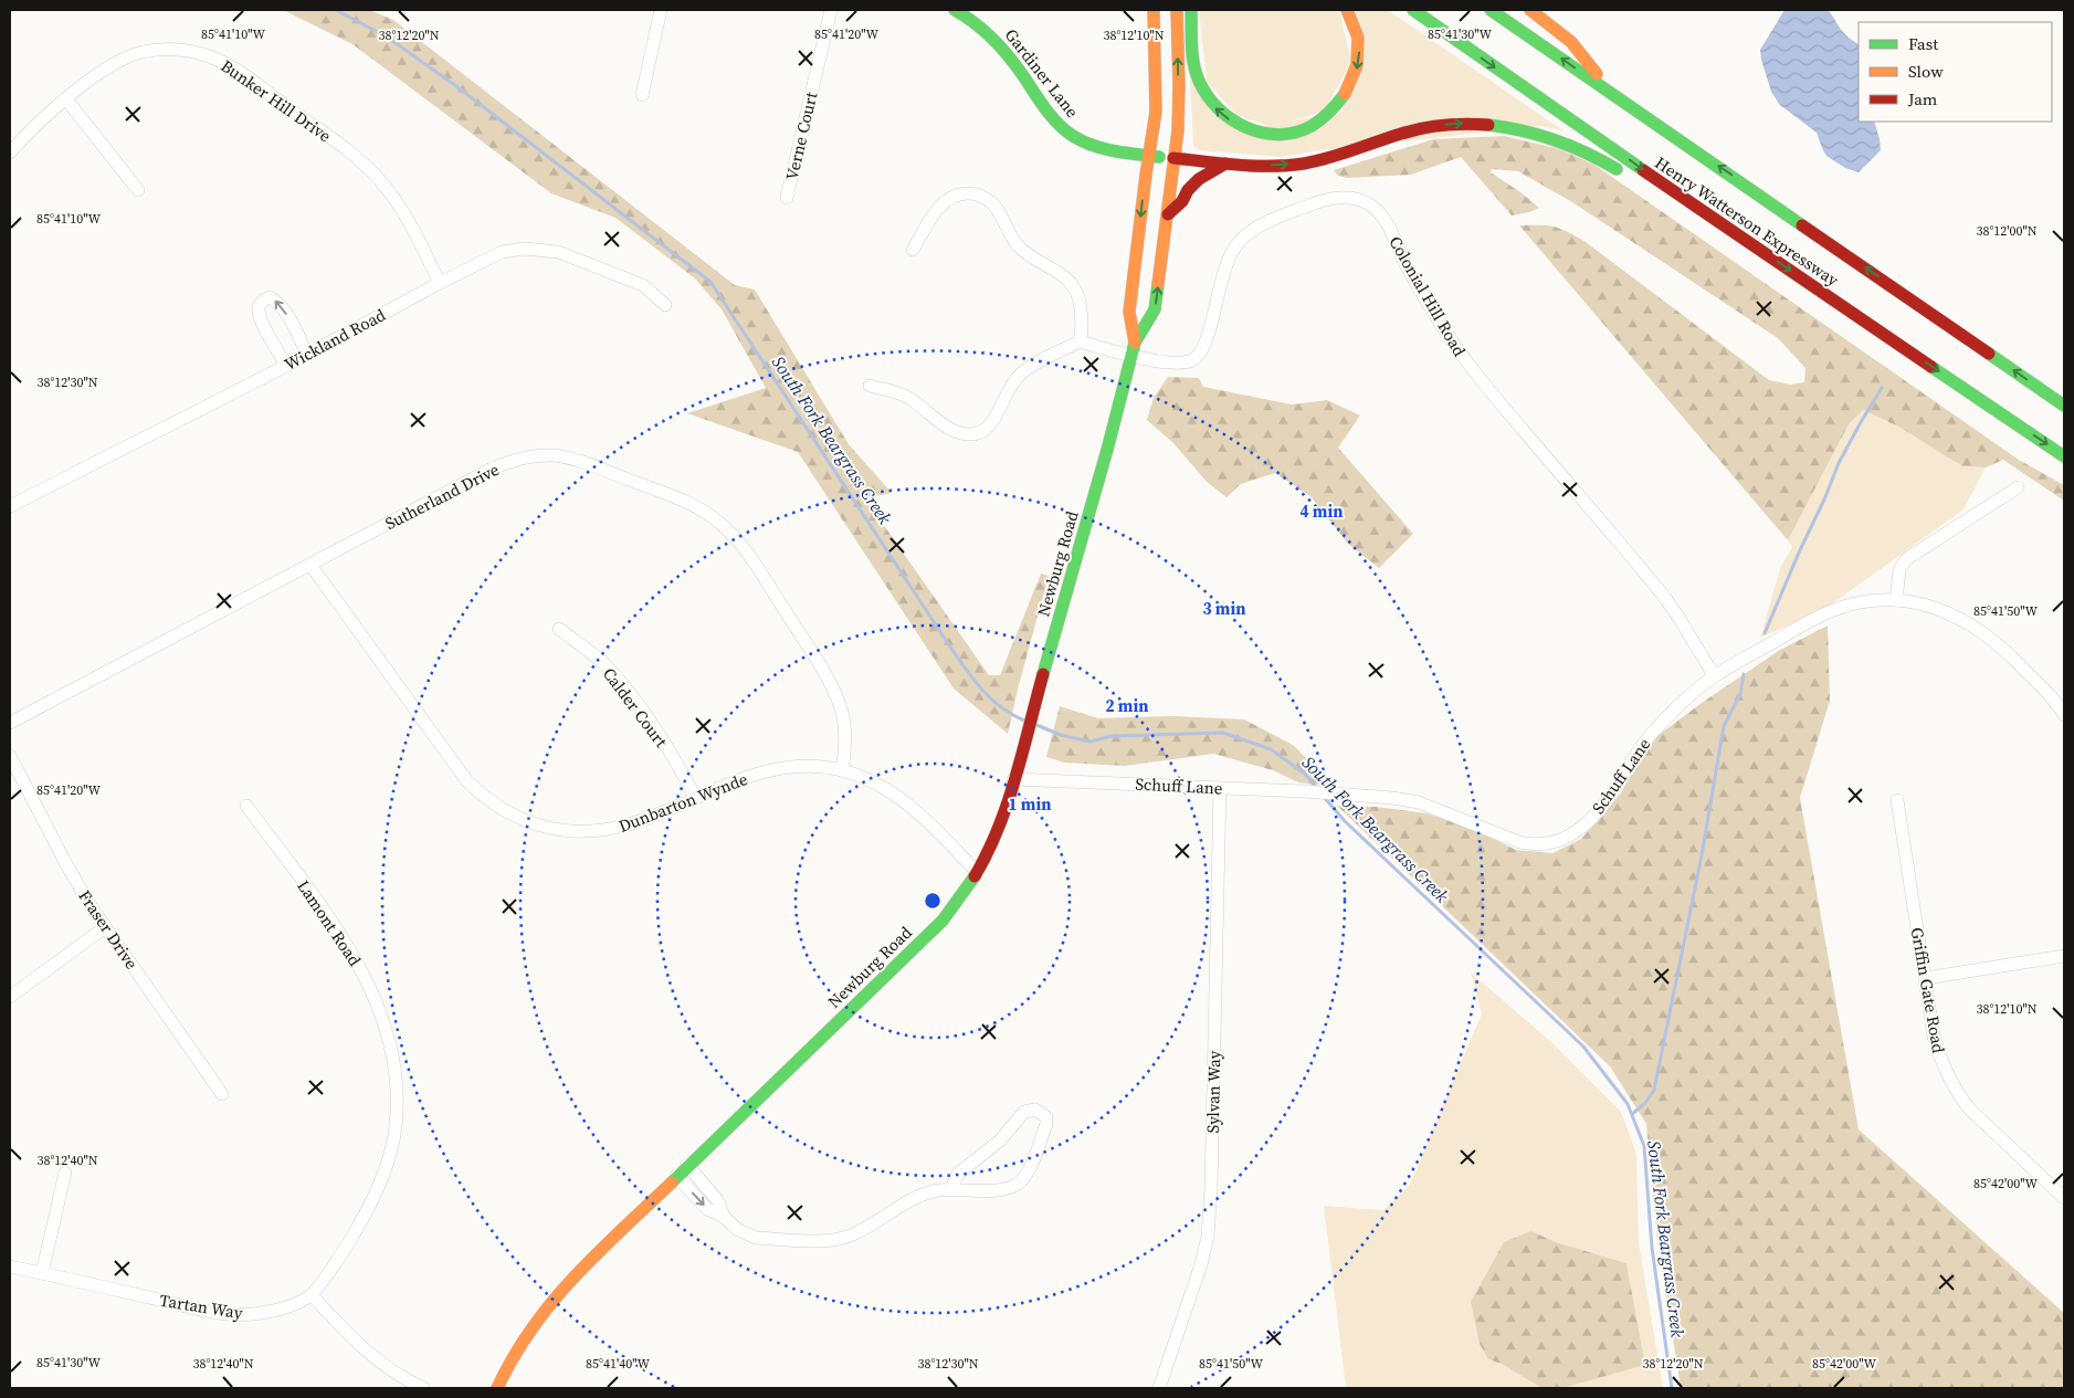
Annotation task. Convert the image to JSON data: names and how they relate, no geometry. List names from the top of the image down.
{
  "streets": {
    "main road": ["Gardiner Lane", "Henry Watterson Expressway", "Newburg Road"],
    "street": [
      "Bunker Hill Drive",
      "Verne Court",
      "Colonial Hill Road",
      "Wickland Road",
      "Sutherland Drive",
      "Calder Court",
      "Schuff Lane",
      "Dunbarton Wynde",
      "Lamont Road",
      "Fraser Drive",
      "Griffin Gate Road",
      "Sylvan Way",
      "Tartan Way"
    ]
  },
  "crossings": [
    ["Gardiner Lane", "Newburg Road"],
    ["Bunker Hill Drive", "Wickland Road"],
    ["Colonial Hill Road", "Newburg Road"],
    ["Colonial Hill Road", "Schuff Lane"],
    ["Sutherland Drive", "Dunbarton Wynde"],
    ["Newburg Road", "Schuff Lane"],
    ["Newburg Road", "Dunbarton Wynde"],
    ["Calder Court", "Dunbarton Wynde"],
    ["Schuff Lane", "Sylvan Way"],
    ["Lamont Road", "Tartan Way"]
  ],
  "one_way": ["Gardiner Lane"],
  "water": ["South Fork Beargrass Creek"],
  "legend": ["Fast", "Slow", "Jam"],
  "coordinates": [
    "85°41'10\"W",
    "85°41'20\"W",
    "85°41'30\"W",
    "38°12'20\"N",
    "38°12'10\"N",
    "38°12'00\"N",
    "38°12'30\"N",
    "85°41'50\"W",
    "38°12'40\"N",
    "85°42'00\"W",
    "85°41'40\"W"
  ],
  "rings": [
    "4 min",
    "3 min",
    "2 min",
    "1 min"
  ]
}
